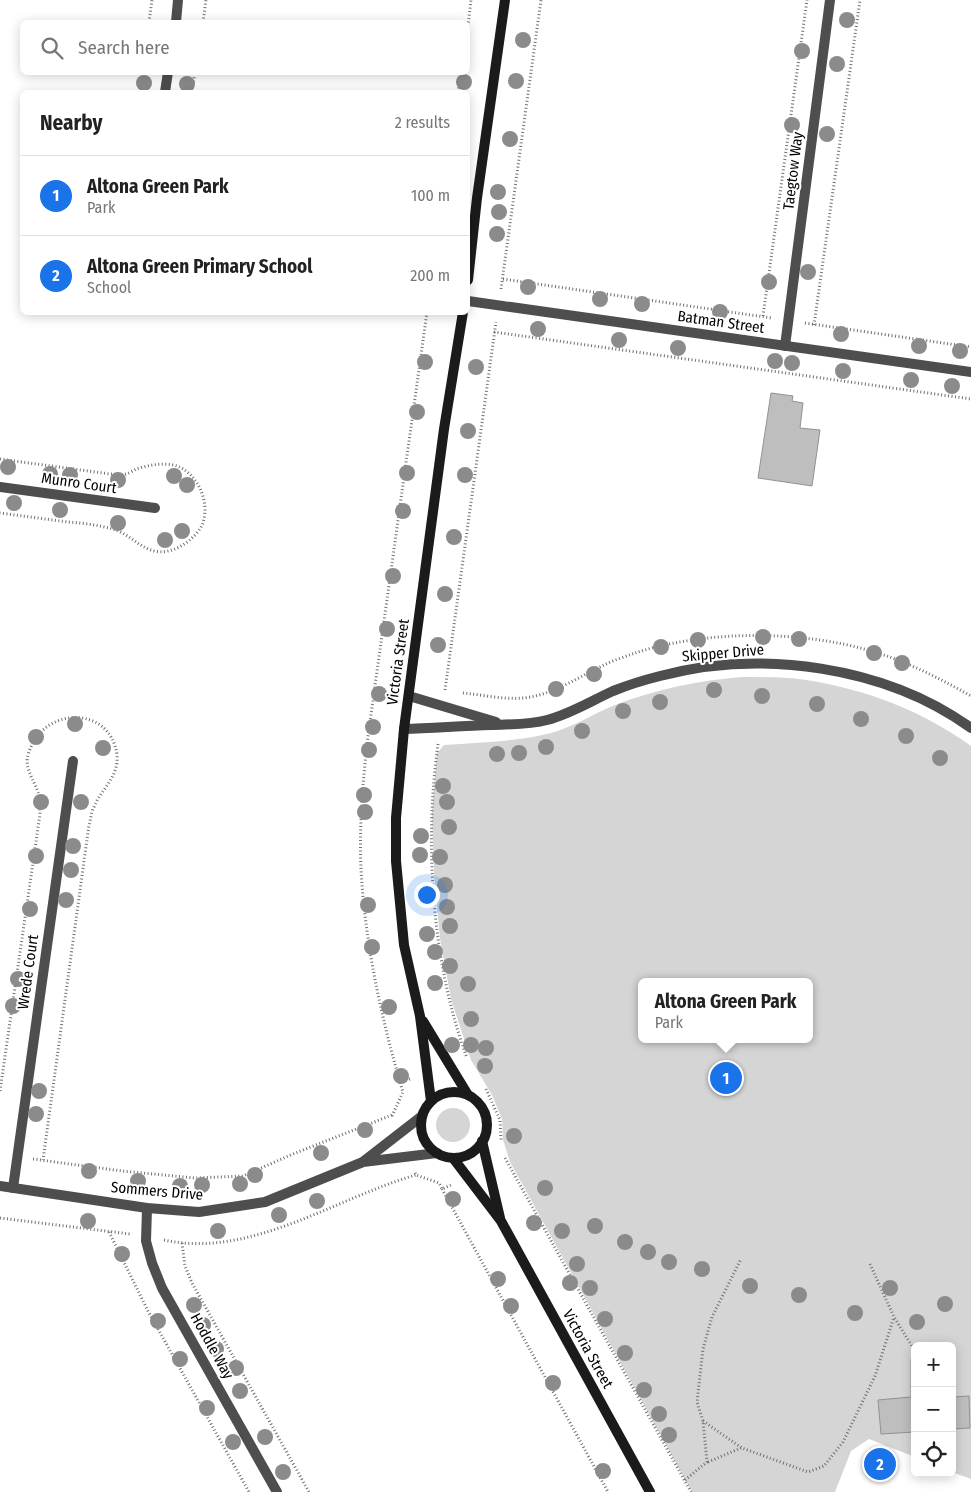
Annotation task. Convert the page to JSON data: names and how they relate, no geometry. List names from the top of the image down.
{
  "streets": {
    "street": [
      "Taegtow Way",
      "Batman Street",
      "Munro Court",
      "Skipper Drive",
      "Victoria Street",
      "Wrede Court",
      "Sommers Drive",
      "Hoddle Way"
    ]
  },
  "crossings": [
    ["Taegtow Way", "Batman Street"],
    ["Skipper Drive", "Victoria Street"],
    ["Victoria Street", "Sommers Drive"],
    ["Wrede Court", "Sommers Drive"],
    ["Sommers Drive", "Hoddle Way"]
  ],
  "page": {
    "search": "Search here",
    "heading": ["Nearby", "2 results"],
    "list": [
      {
        "mark": "1",
        "name": "Altona Green Park",
        "note": "Park",
        "value": "100 m"
      },
      {
        "mark": "2",
        "name": "Altona Green Primary School",
        "note": "School",
        "value": "200 m"
      }
    ],
    "popup": ["Altona Green Park", "Park"],
    "pins": ["1", "2"],
    "map_buttons": ["+", "−"]
  }
}
